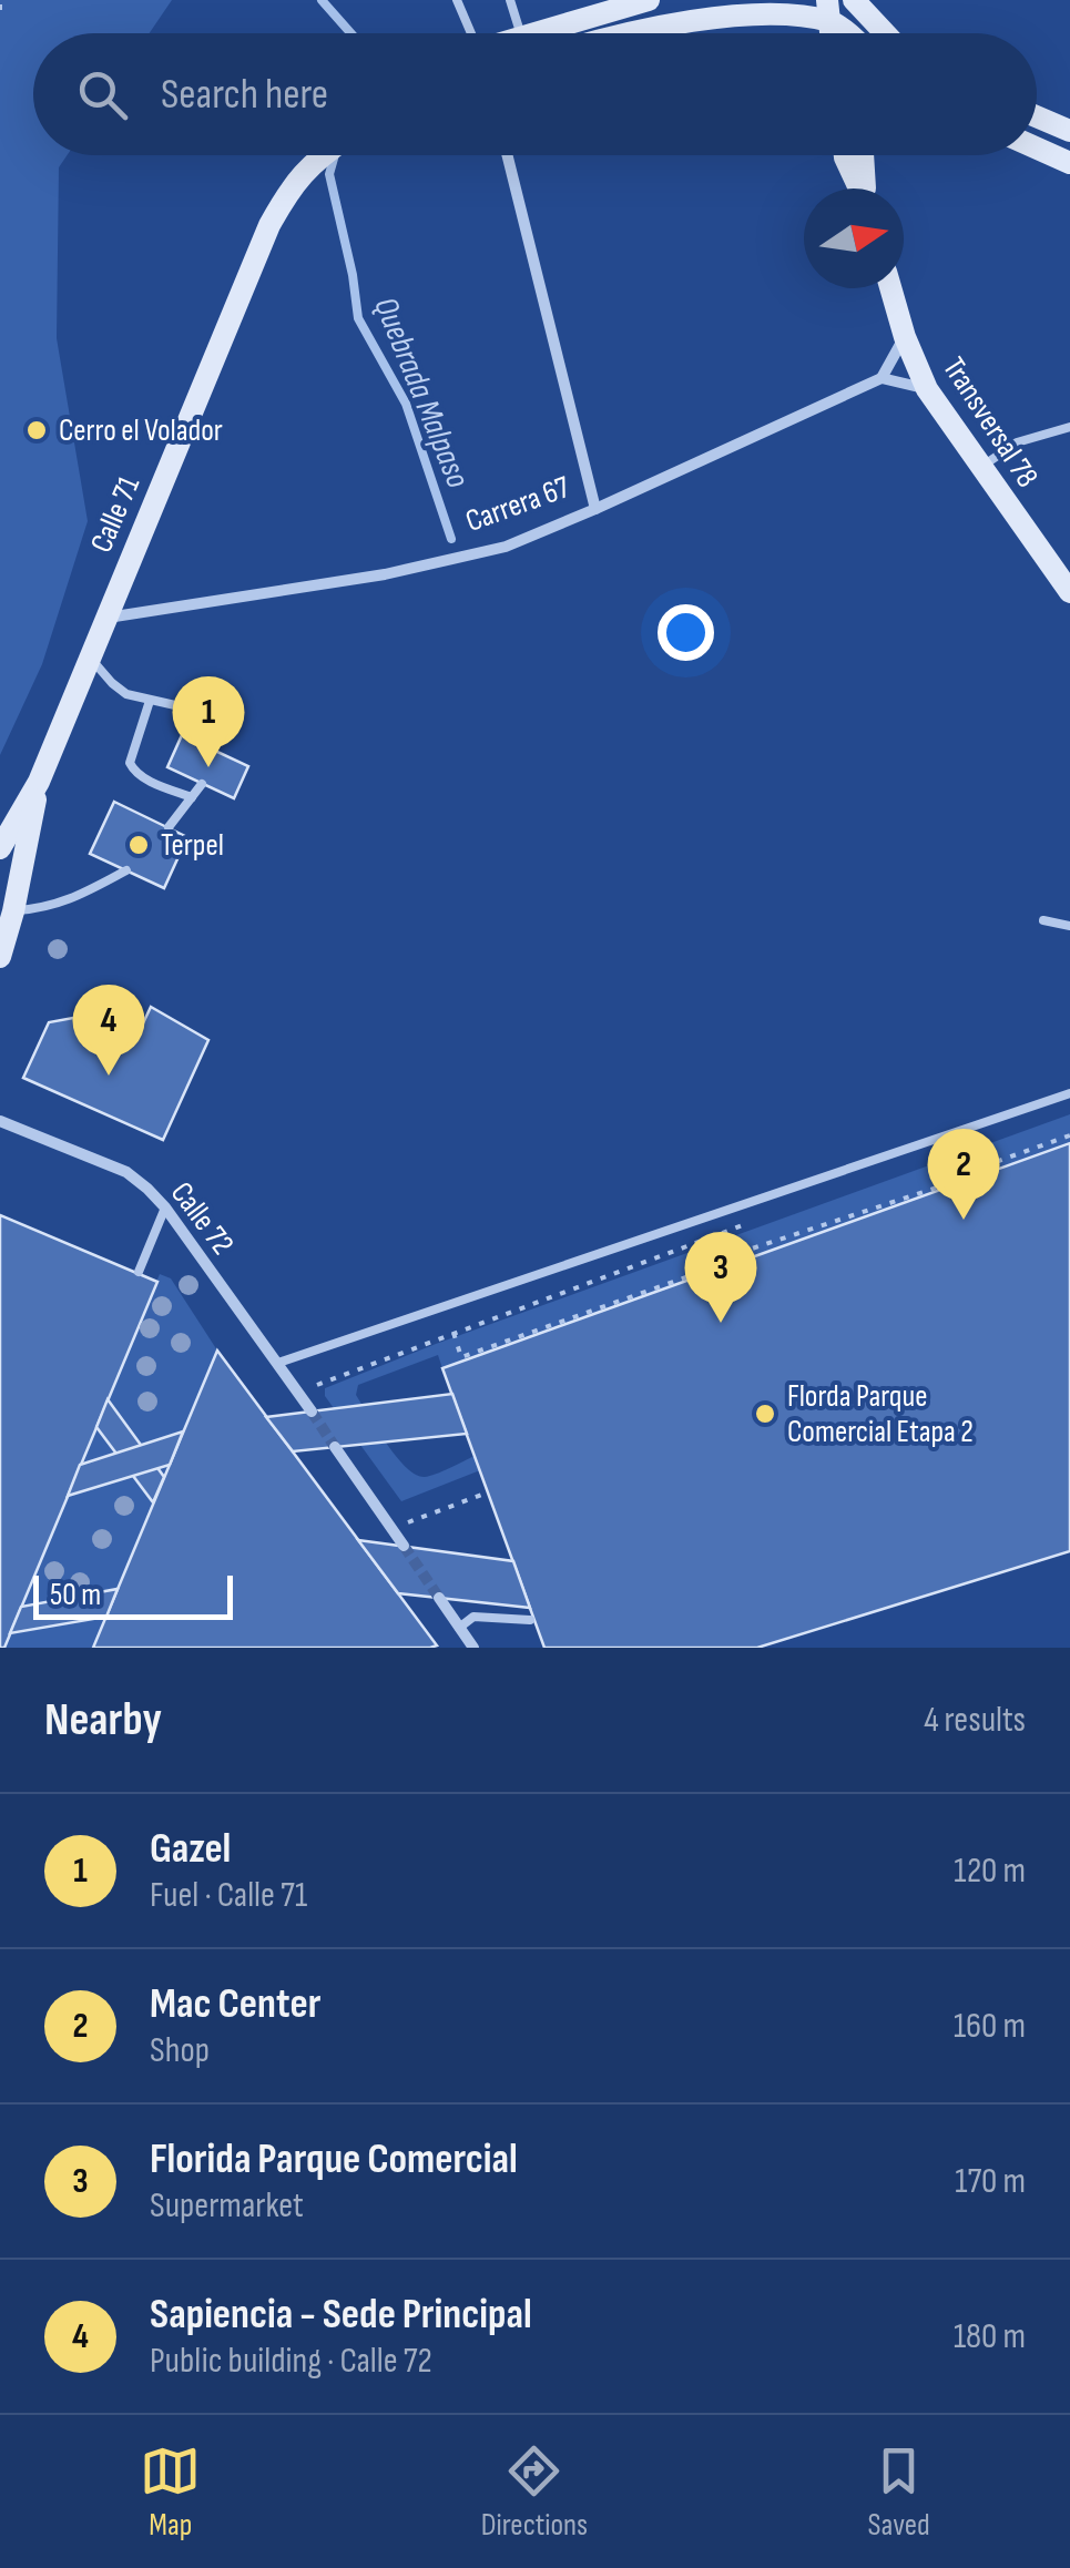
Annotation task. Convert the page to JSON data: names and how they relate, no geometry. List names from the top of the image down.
{
  "streets": {
    "main road": ["Transversal 78", "Calle 71"],
    "street": ["Carrera 67", "Calle 72"]
  },
  "crossings": [
    ["Carrera 67", "Calle 71"]
  ],
  "water": ["Quebrada Malpaso"],
  "places": ["Cerro el Volador", "Terpel", "Florda Parque Comercial Etapa 2"],
  "scale_bar": "50 m",
  "north": "right",
  "page": {
    "search": "Search here",
    "pins": [
      "1",
      "4",
      "2",
      "3"
    ],
    "scale": "50 m",
    "heading": ["Nearby", "4 results"],
    "list": [
      {
        "mark": "1",
        "name": "Gazel",
        "note": "Fuel · Calle 71",
        "value": "120 m"
      },
      {
        "mark": "2",
        "name": "Mac Center",
        "note": "Shop",
        "value": "160 m"
      },
      {
        "mark": "3",
        "name": "Florida Parque Comercial",
        "note": "Supermarket",
        "value": "170 m"
      },
      {
        "mark": "4",
        "name": "Sapiencia - Sede Principal",
        "note": "Public building · Calle 72",
        "value": "180 m"
      }
    ],
    "nav": ["Map", "Directions", "Saved"]
  }
}
